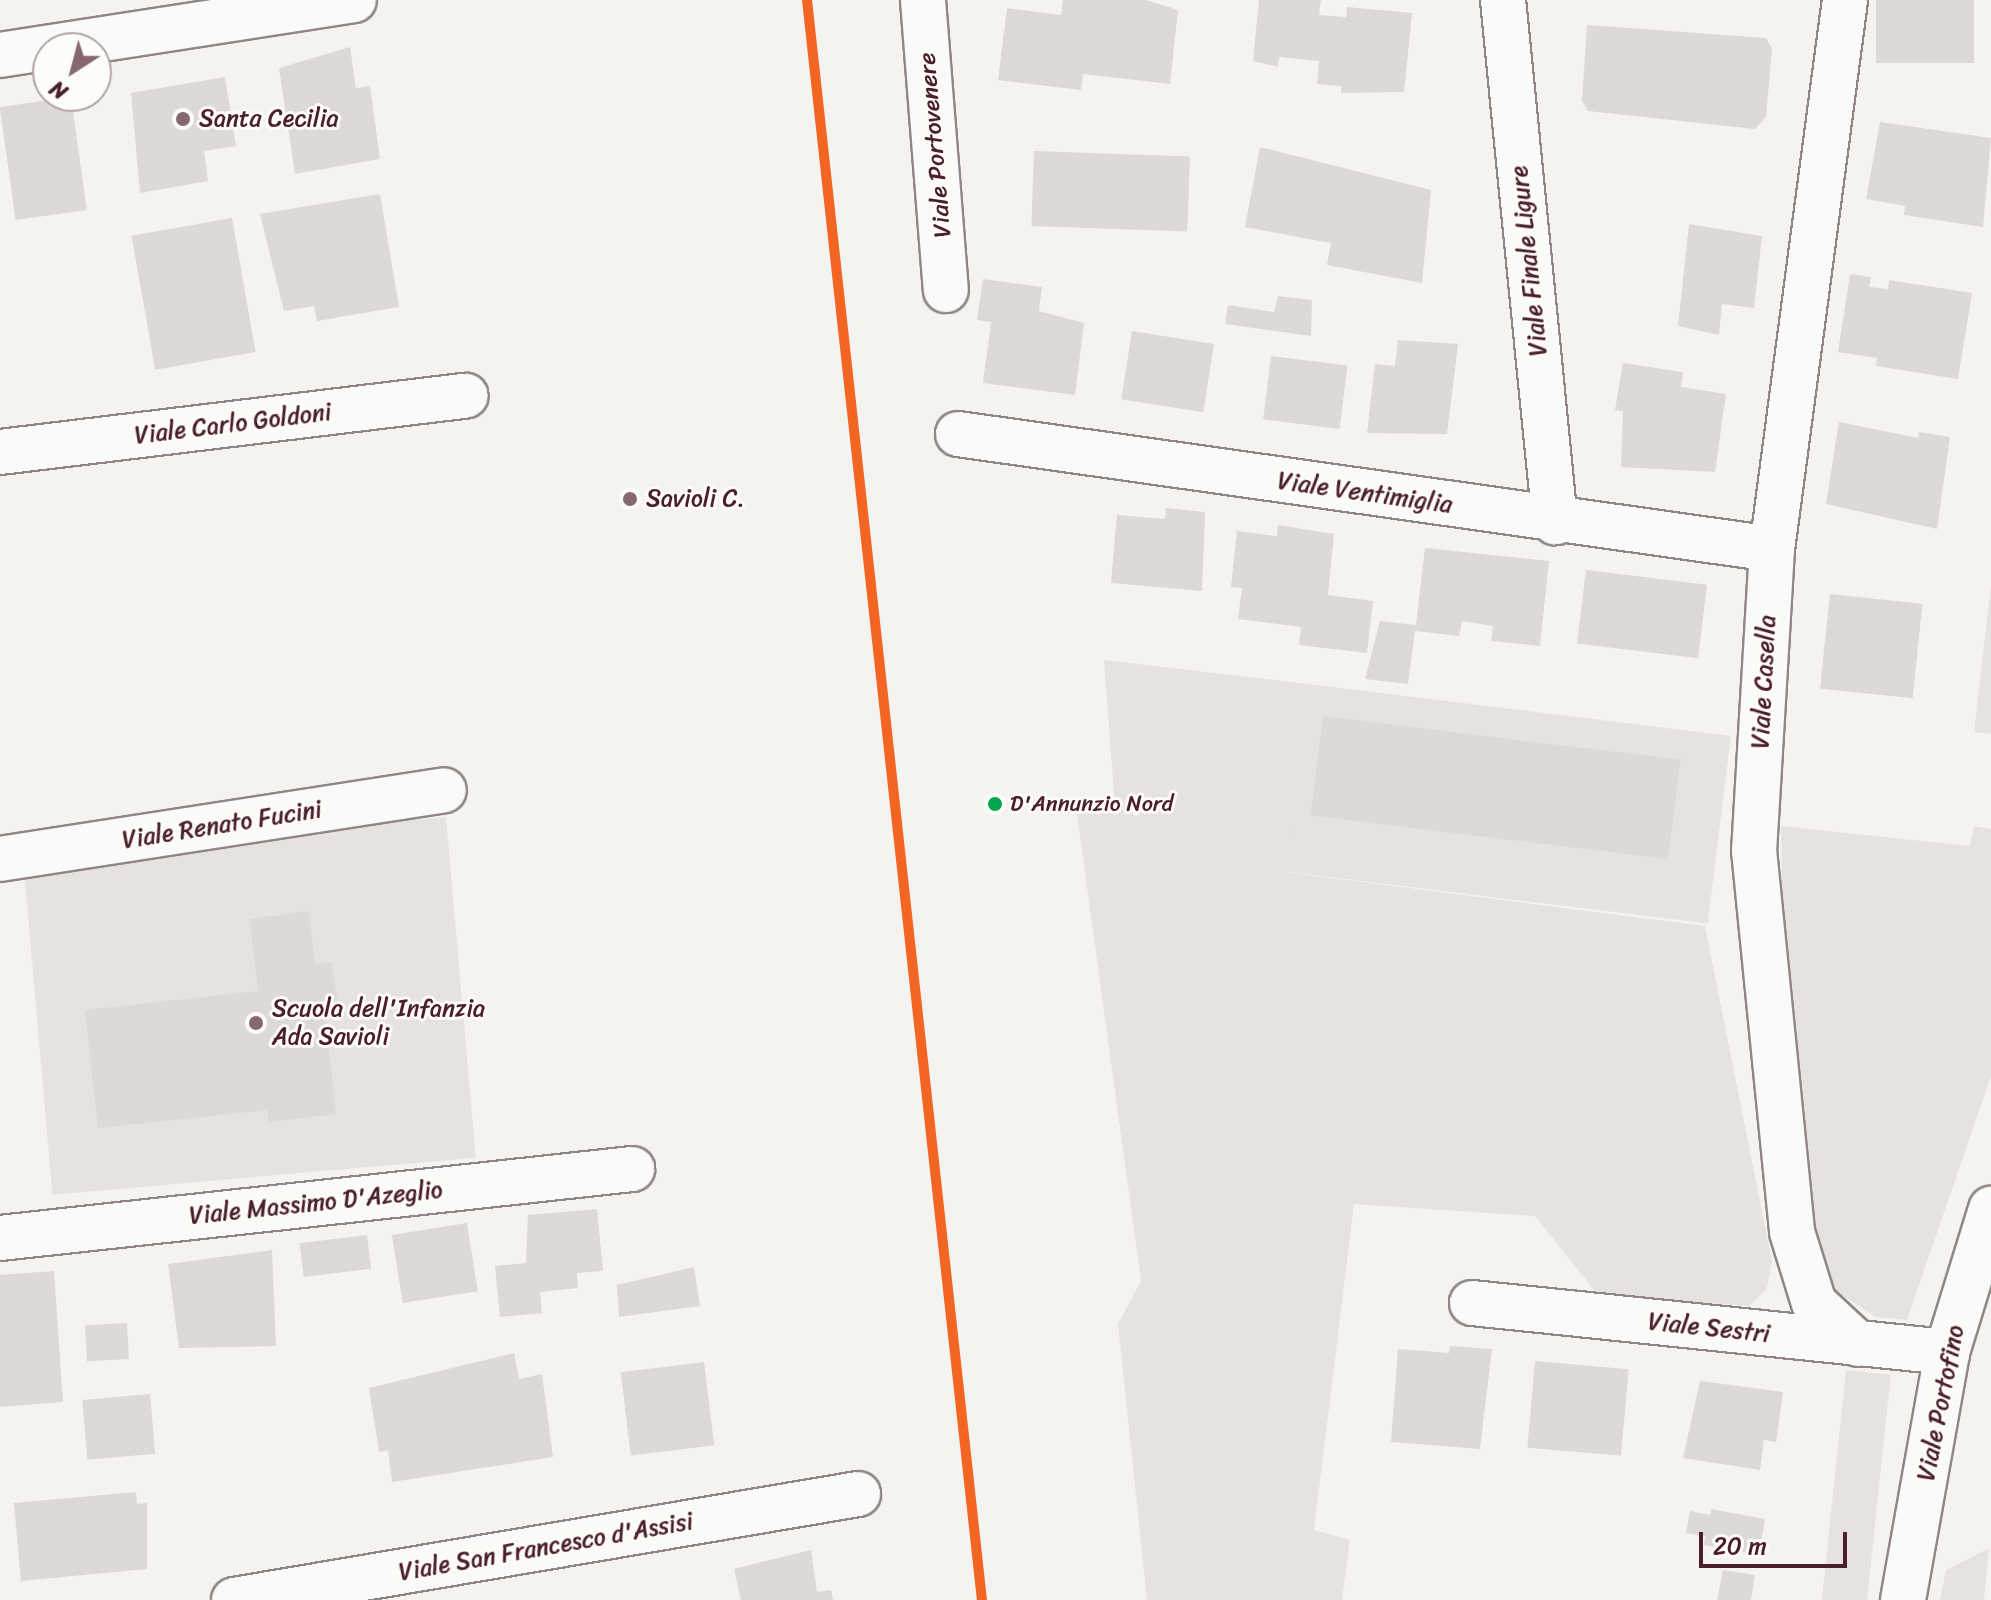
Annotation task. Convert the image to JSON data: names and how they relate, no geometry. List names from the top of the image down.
{
  "streets": {
    "street": [
      "Viale Portovenere",
      "Viale Finale Ligure",
      "Viale Carlo Goldoni",
      "Viale Ventimiglia",
      "Viale Casella",
      "Viale Renato Fucini",
      "Viale Massimo D'Azeglio",
      "Viale Sestri",
      "Viale Portofino",
      "Viale San Francesco d'Assisi"
    ]
  },
  "crossings": [
    ["Viale Finale Ligure", "Viale Ventimiglia"],
    ["Viale Ventimiglia", "Viale Casella"],
    ["Viale Casella", "Viale Sestri"],
    ["Viale Sestri", "Viale Portofino"]
  ],
  "places": [
    "Santa Cecilia",
    "Savioli C.",
    "D'Annunzio Nord",
    "Scuola dell'Infanzia Ada Savioli"
  ],
  "scale_bar": "20 m",
  "north": "bottom left"
}
